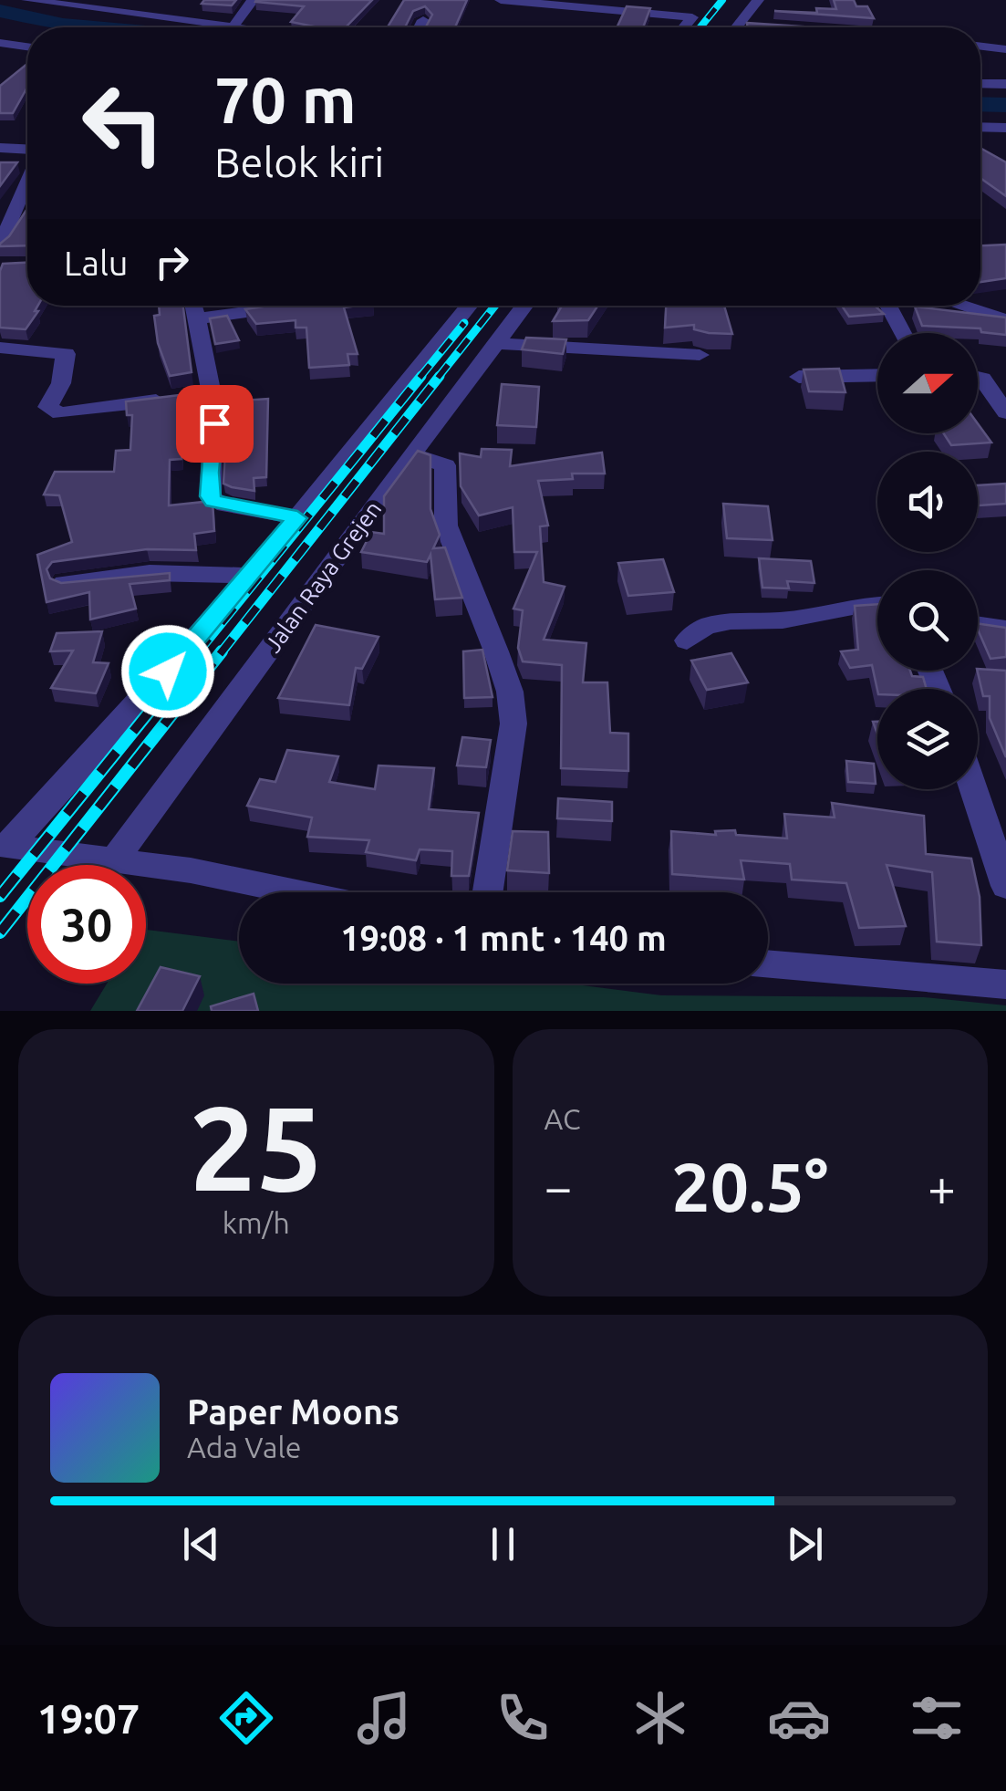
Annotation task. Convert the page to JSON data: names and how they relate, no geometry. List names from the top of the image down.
{
  "streets": {
    "street": ["Jalan Raya Grejen"]
  },
  "north": "right",
  "page": {
    "turn": ["70 m", "Belok kiri"],
    "then": "Lalu",
    "limit": "30",
    "trip": "19:08 · 1 mnt · 140 m",
    "tile": [
      ["25", "km/h"],
      "AC"
    ],
    "heat": ["−", "20.5°", "+"],
    "song": ["Paper Moons", "Ada Vale"],
    "tabs": "19:07"
  }
}
